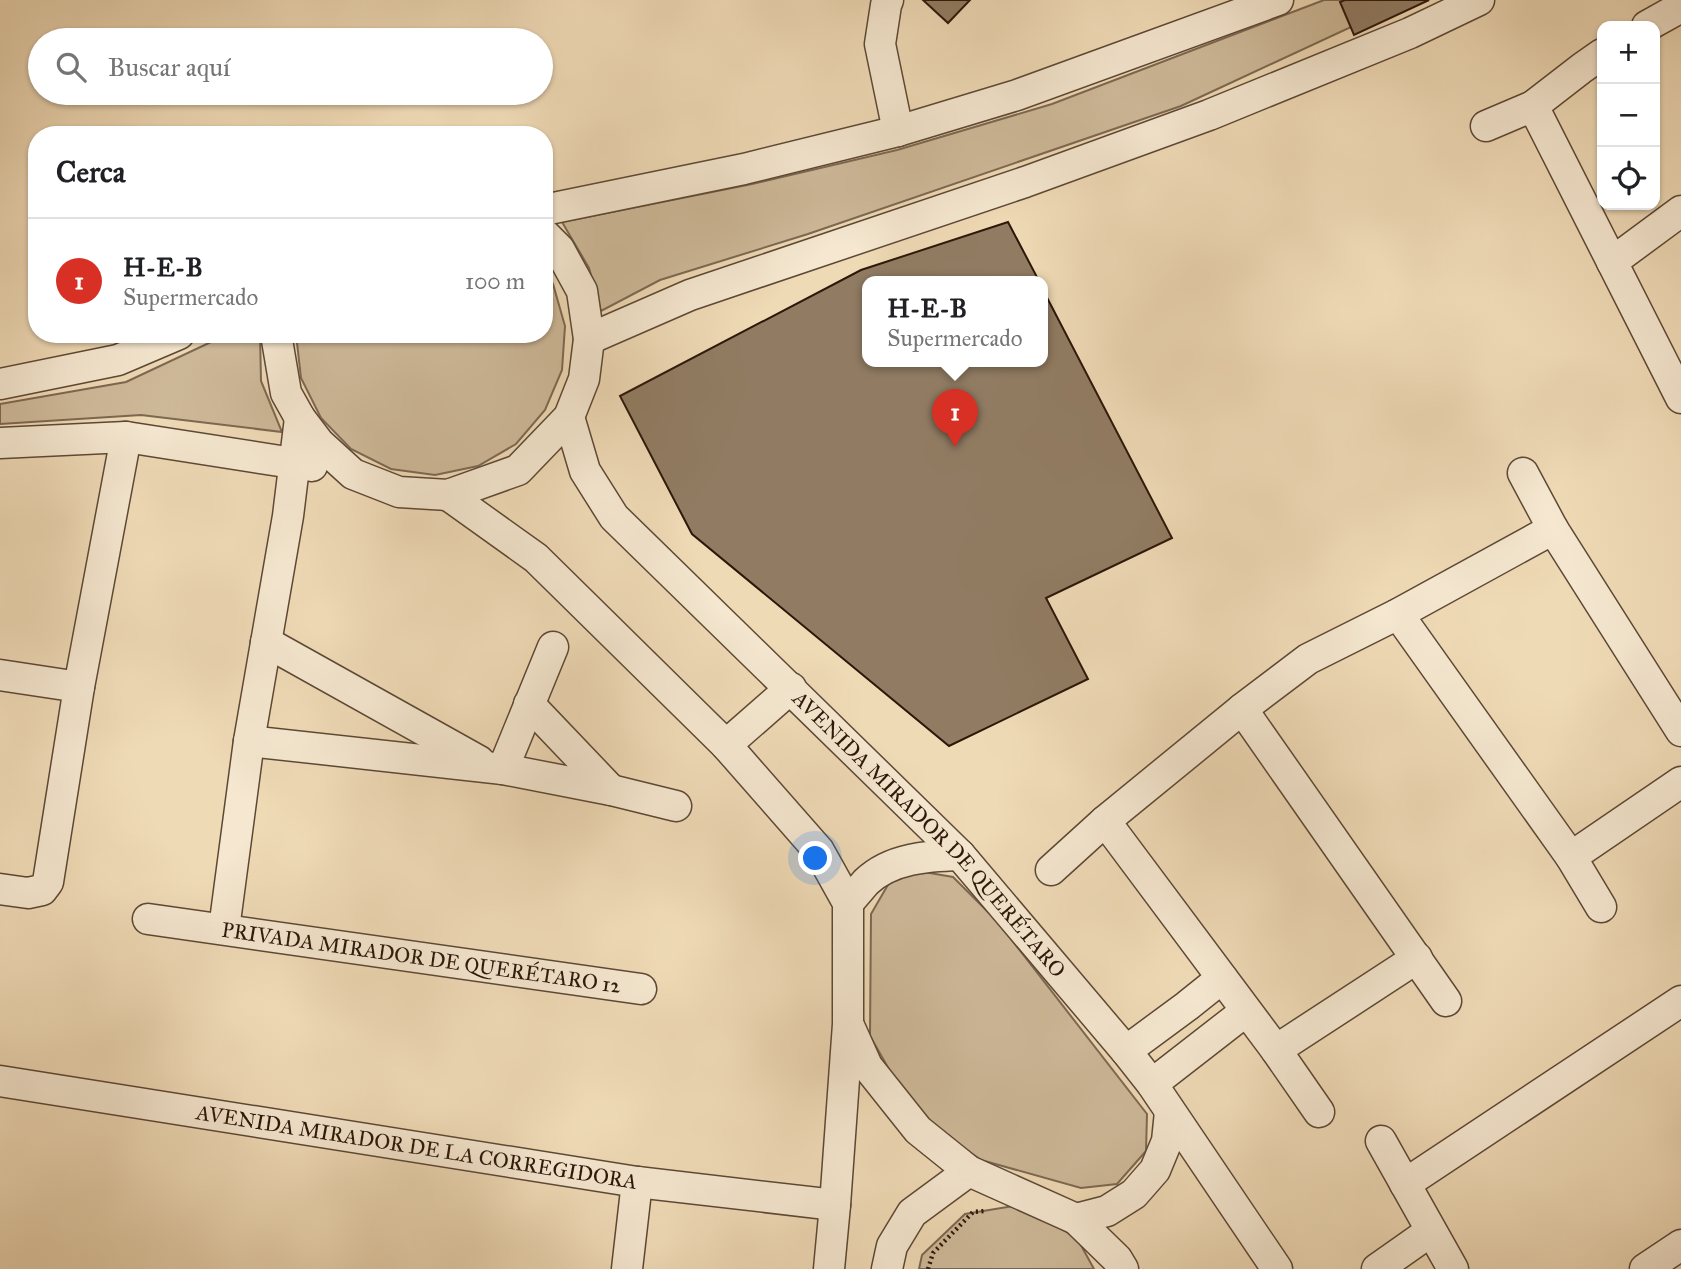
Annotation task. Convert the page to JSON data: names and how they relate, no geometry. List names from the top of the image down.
{
  "streets": {
    "street": ["AVENIDA MIRADOR DE QUERÉTARO", "PRIVADA MIRADOR DE QUERÉTARO 12", "AVENIDA MIRADOR DE LA CORREGIDORA"]
  },
  "page": {
    "map_buttons": ["+", "−"],
    "search": "Buscar aquí",
    "heading": "Cerca",
    "list": [
      {
        "mark": "1",
        "name": "H-E-B",
        "note": "Supermercado",
        "value": "100 m"
      }
    ],
    "popup": ["H-E-B", "Supermercado"],
    "pins": "1"
  }
}
